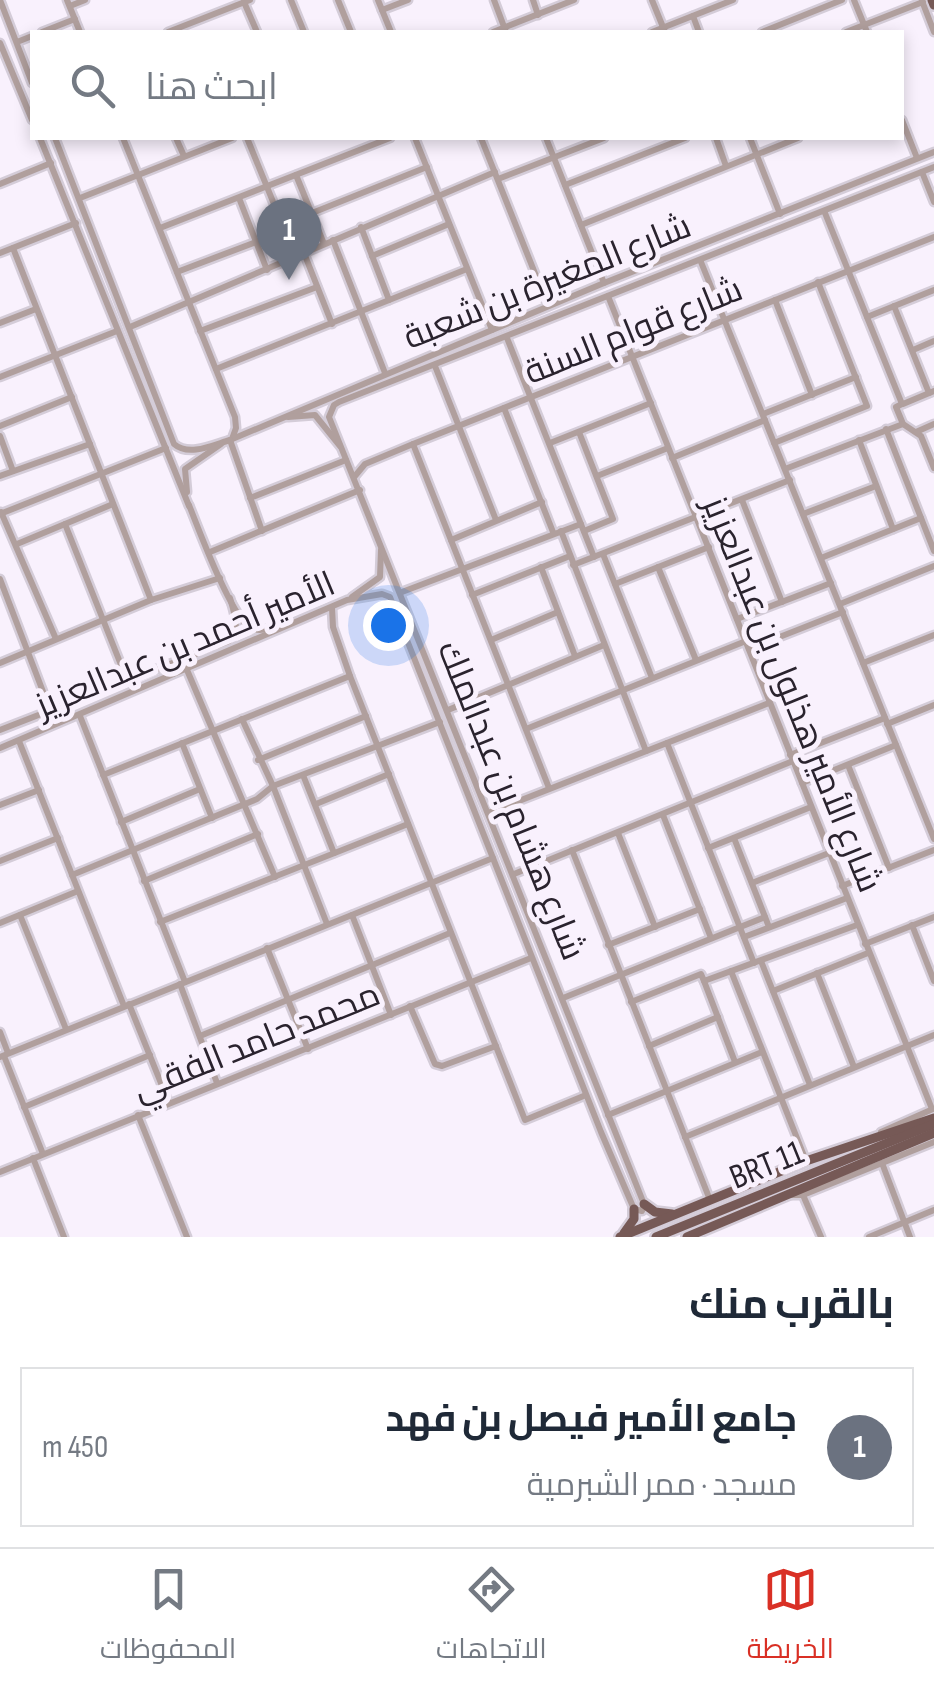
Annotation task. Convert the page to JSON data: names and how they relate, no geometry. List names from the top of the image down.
{
  "streets": {
    "main road": ["BRT 11"],
    "street": [
      "شارع المغيرة بن شعبة",
      "شارع قوام السنة",
      "الأمير أحمد بن عبدالعزيز",
      "شارع الأمير هذلول بن عبدالعزيز",
      "شارع هشام بن عبدالملك",
      "محمد حامد الفقي"
    ]
  },
  "crossings": [
    ["شارع المغيرة بن شعبة", "شارع الأمير هذلول بن عبدالعزيز"],
    ["شارع المغيرة بن شعبة", "شارع هشام بن عبدالملك"],
    ["شارع قوام السنة", "شارع الأمير هذلول بن عبدالعزيز"],
    ["شارع قوام السنة", "شارع هشام بن عبدالملك"],
    ["الأمير أحمد بن عبدالعزيز", "شارع هشام بن عبدالملك"],
    ["شارع الأمير هذلول بن عبدالعزيز", "BRT 11"],
    ["شارع هشام بن عبدالملك", "محمد حامد الفقي"]
  ],
  "page": {
    "search": "ابحث هنا",
    "pins": "1",
    "heading": "بالقرب منك",
    "list": [
      {
        "mark": "1",
        "name": "جامع الأمير فيصل بن فهد",
        "note": "مسجد · ممر الشبرمية",
        "value": "450 m"
      }
    ],
    "nav": ["الخريطة", "الاتجاهات", "المحفوظات"]
  }
}
